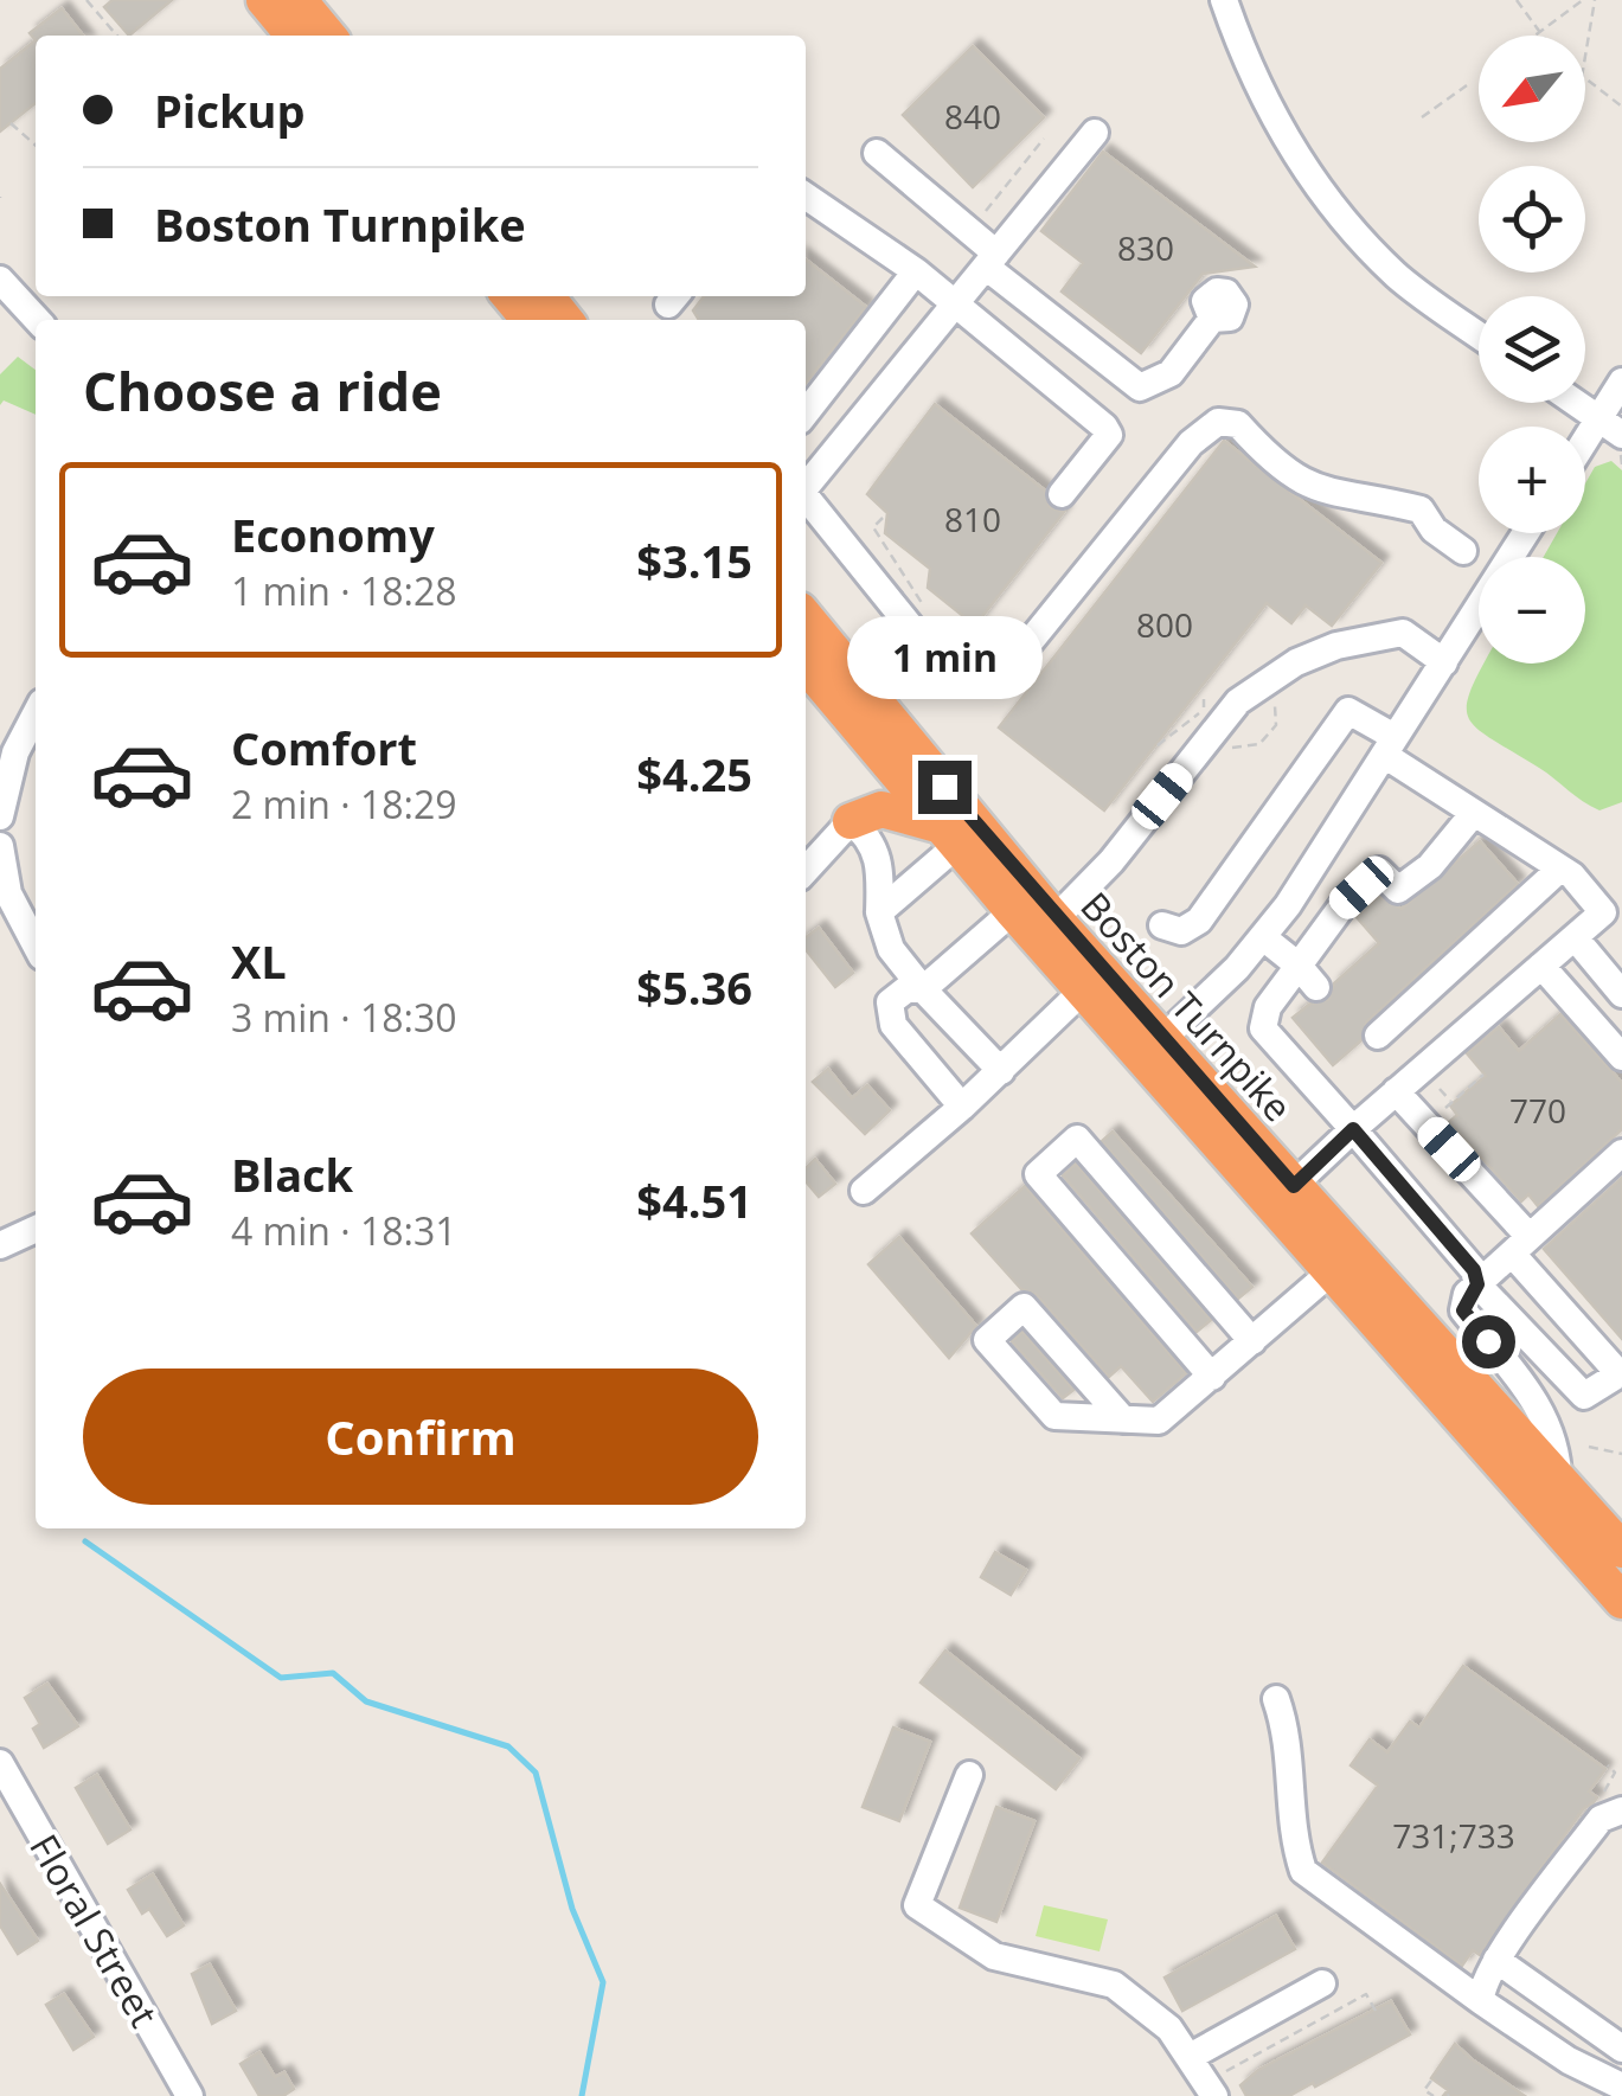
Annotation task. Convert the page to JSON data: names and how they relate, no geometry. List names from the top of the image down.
{
  "streets": {
    "highway": ["Boston Turnpike"],
    "street": ["Floral Street"]
  },
  "house_numbers": [
    "840",
    "830",
    "810",
    "800",
    "770",
    "731;733"
  ],
  "north": "bottom left",
  "page": {
    "map_buttons": ["+", "−"],
    "banner": ["Pickup", "Boston Turnpike"],
    "heading": "Choose a ride",
    "list": [
      {
        "name": "Economy",
        "note": "1 min · 18:28",
        "value": "$3.15"
      },
      {
        "name": "Comfort",
        "note": "2 min · 18:29",
        "value": "$4.25"
      },
      {
        "name": "XL",
        "note": "3 min · 18:30",
        "value": "$5.36"
      },
      {
        "name": "Black",
        "note": "4 min · 18:31",
        "value": "$4.51"
      }
    ],
    "bubble": "1 min",
    "buttons": "Confirm"
  }
}
